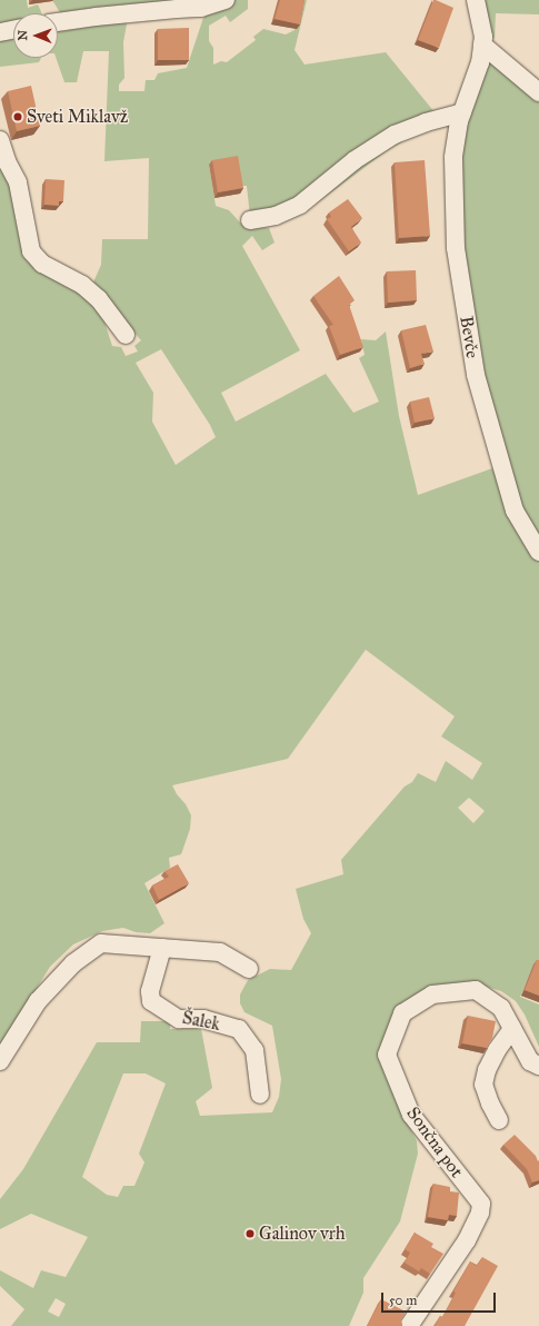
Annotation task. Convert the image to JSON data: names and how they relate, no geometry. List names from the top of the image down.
{
  "streets": {
    "street": ["Bevče", "Šalek", "Sončna pot"]
  },
  "places": ["Sveti Miklavž", "Galinov vrh"],
  "scale_bar": "50 m",
  "north": "left"
}
